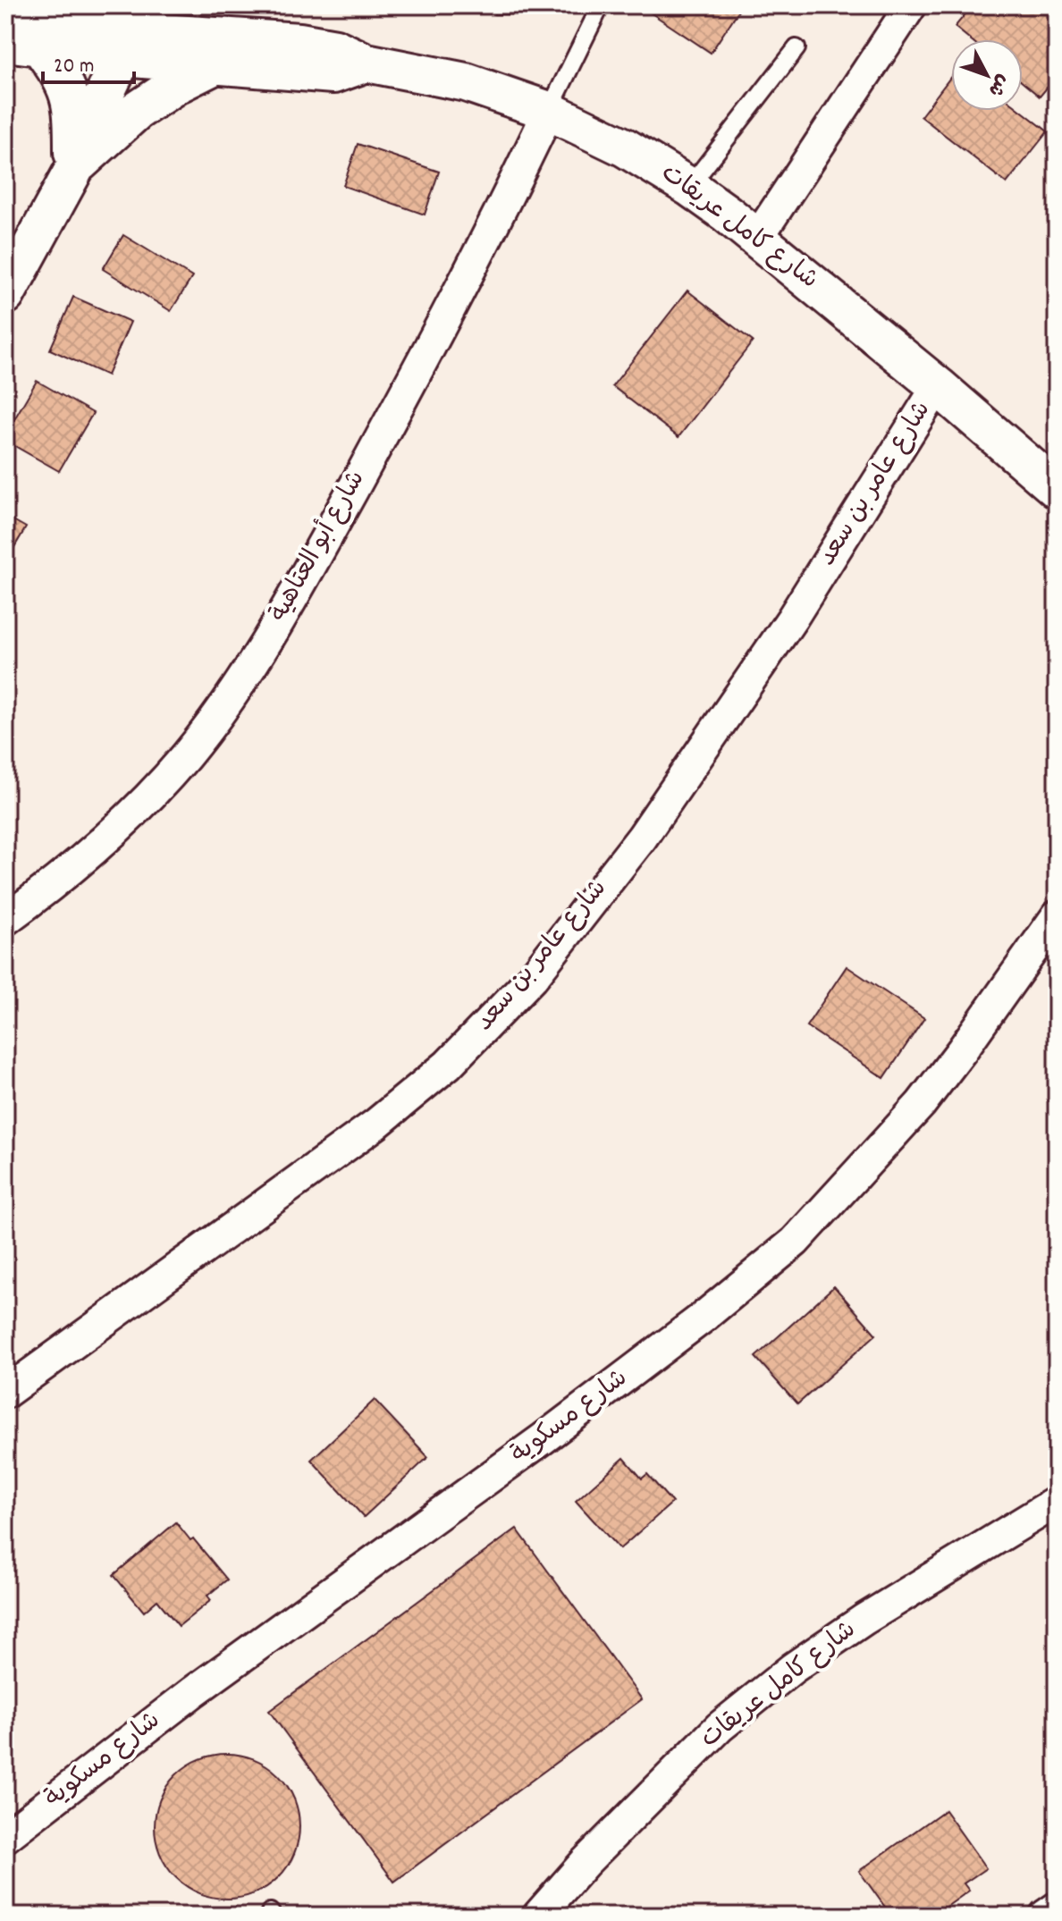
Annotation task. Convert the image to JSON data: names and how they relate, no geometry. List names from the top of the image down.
{
  "streets": {
    "street": [
      "شارع كامل عريقات",
      "شارع عامر بن سعد",
      "شارع أبو العتاهية",
      "شارع مسكوية"
    ]
  },
  "crossings": [
    ["شارع كامل عريقات", "شارع عامر بن سعد"],
    ["شارع كامل عريقات", "شارع أبو العتاهية"]
  ],
  "scale_bar": "20 m",
  "north": "bottom right"
}
